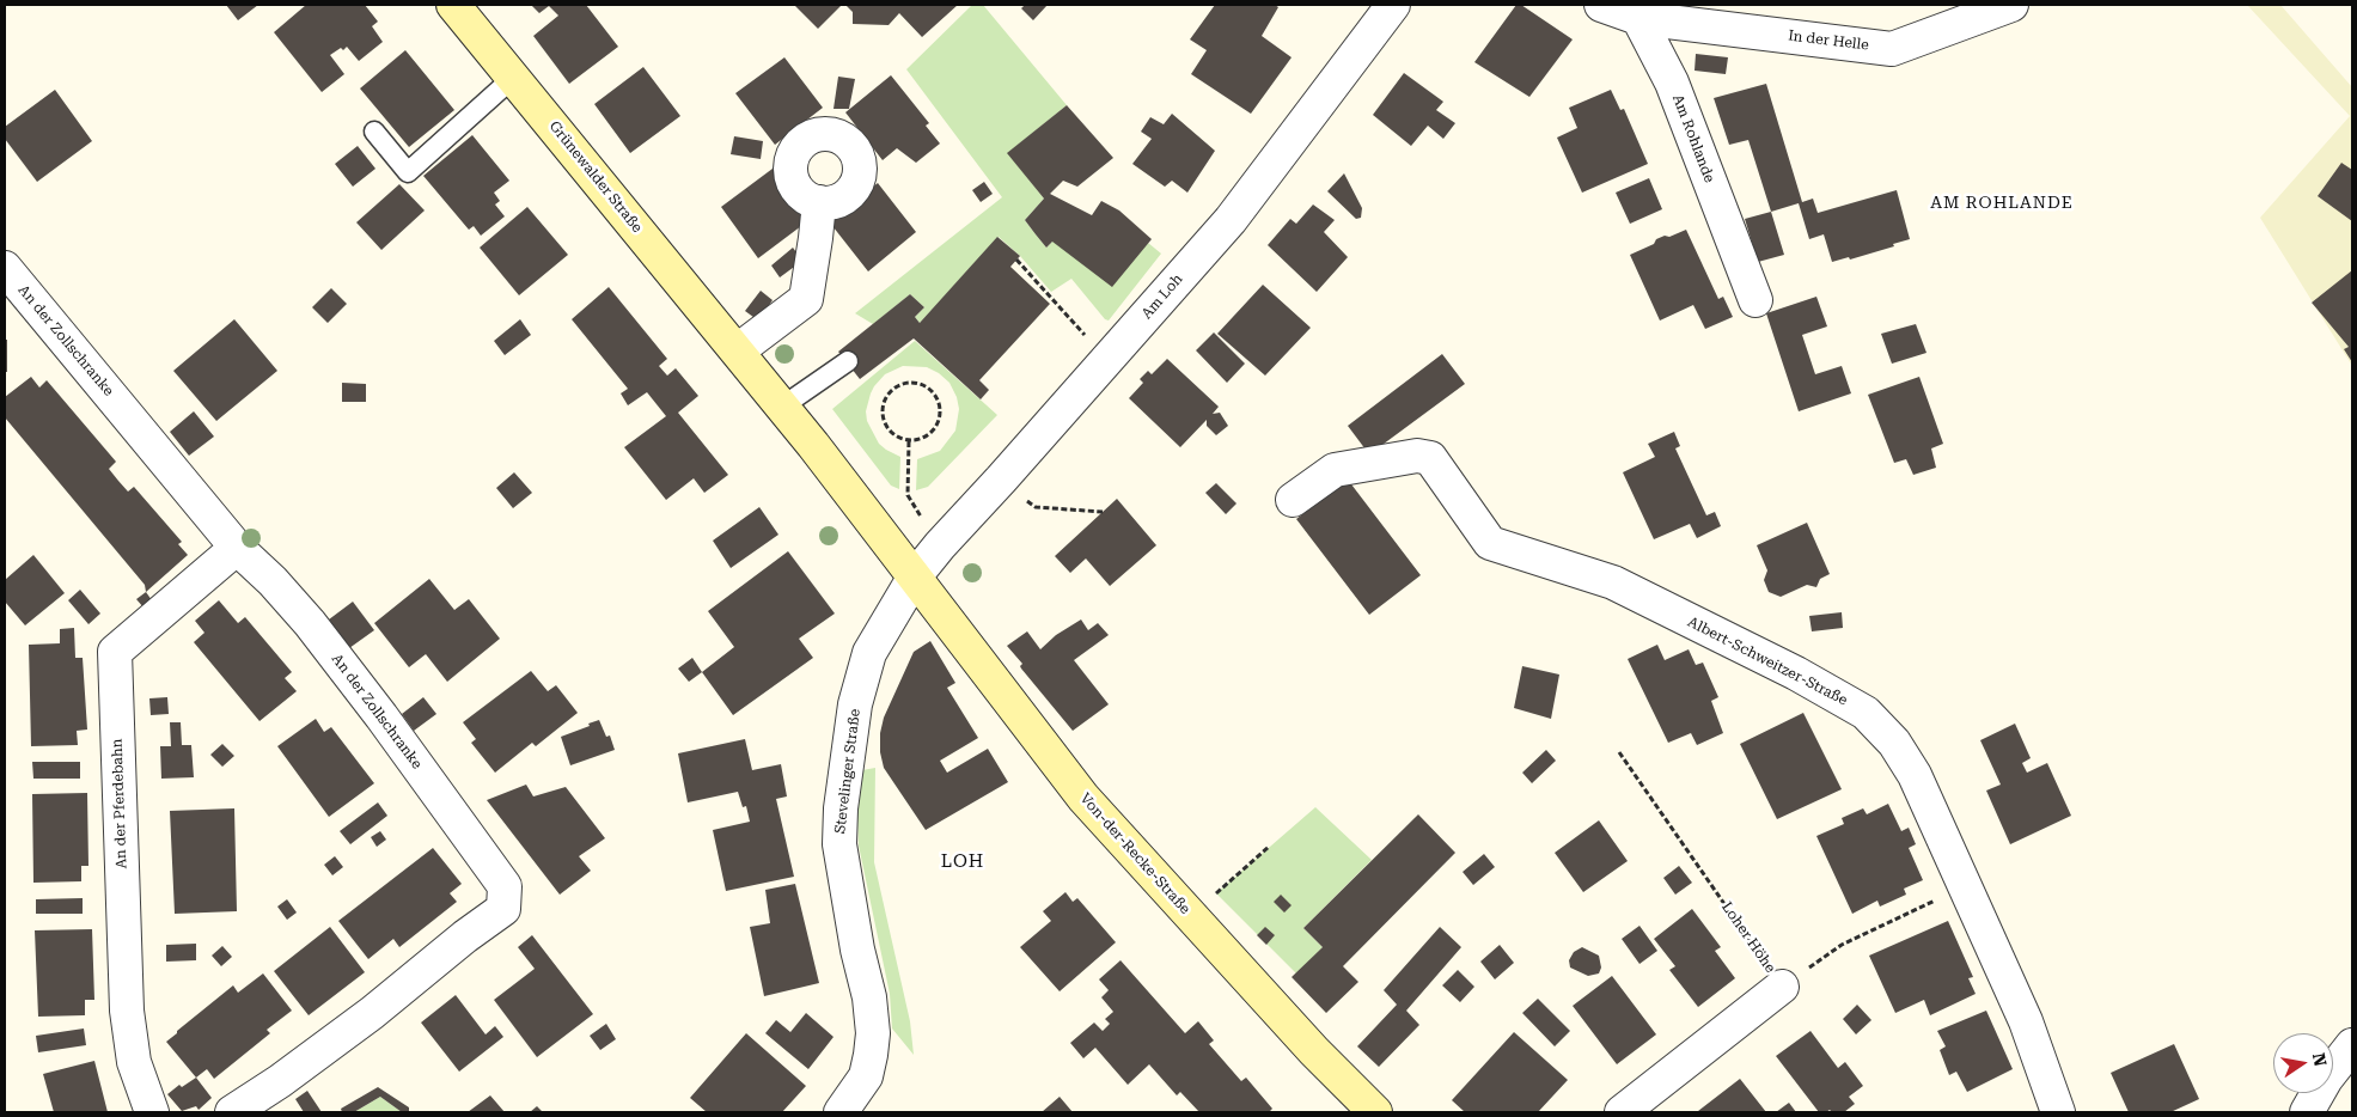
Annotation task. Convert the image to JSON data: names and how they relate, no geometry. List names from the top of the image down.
{
  "streets": {
    "street": [
      "In der Helle",
      "Am Rohlande",
      "Grünewalder Straße",
      "Am Loh",
      "An der Zollschranke",
      "Albert-Schweitzer-Straße",
      "Stevelinger Straße",
      "An der Pferdebahn",
      "Von-der-Recke-Straße",
      "Loher Höhe"
    ]
  },
  "crossings": [
    ["In der Helle", "Am Rohlande"],
    ["Grünewalder Straße", "Am Loh"],
    ["Grünewalder Straße", "Stevelinger Straße"],
    ["Grünewalder Straße", "Von-der-Recke-Straße"],
    ["Am Loh", "Stevelinger Straße"],
    ["Am Loh", "Von-der-Recke-Straße"],
    ["An der Zollschranke", "An der Pferdebahn"],
    ["Stevelinger Straße", "Von-der-Recke-Straße"]
  ],
  "districts": ["AM ROHLANDE", "LOH"],
  "north": "right"
}
